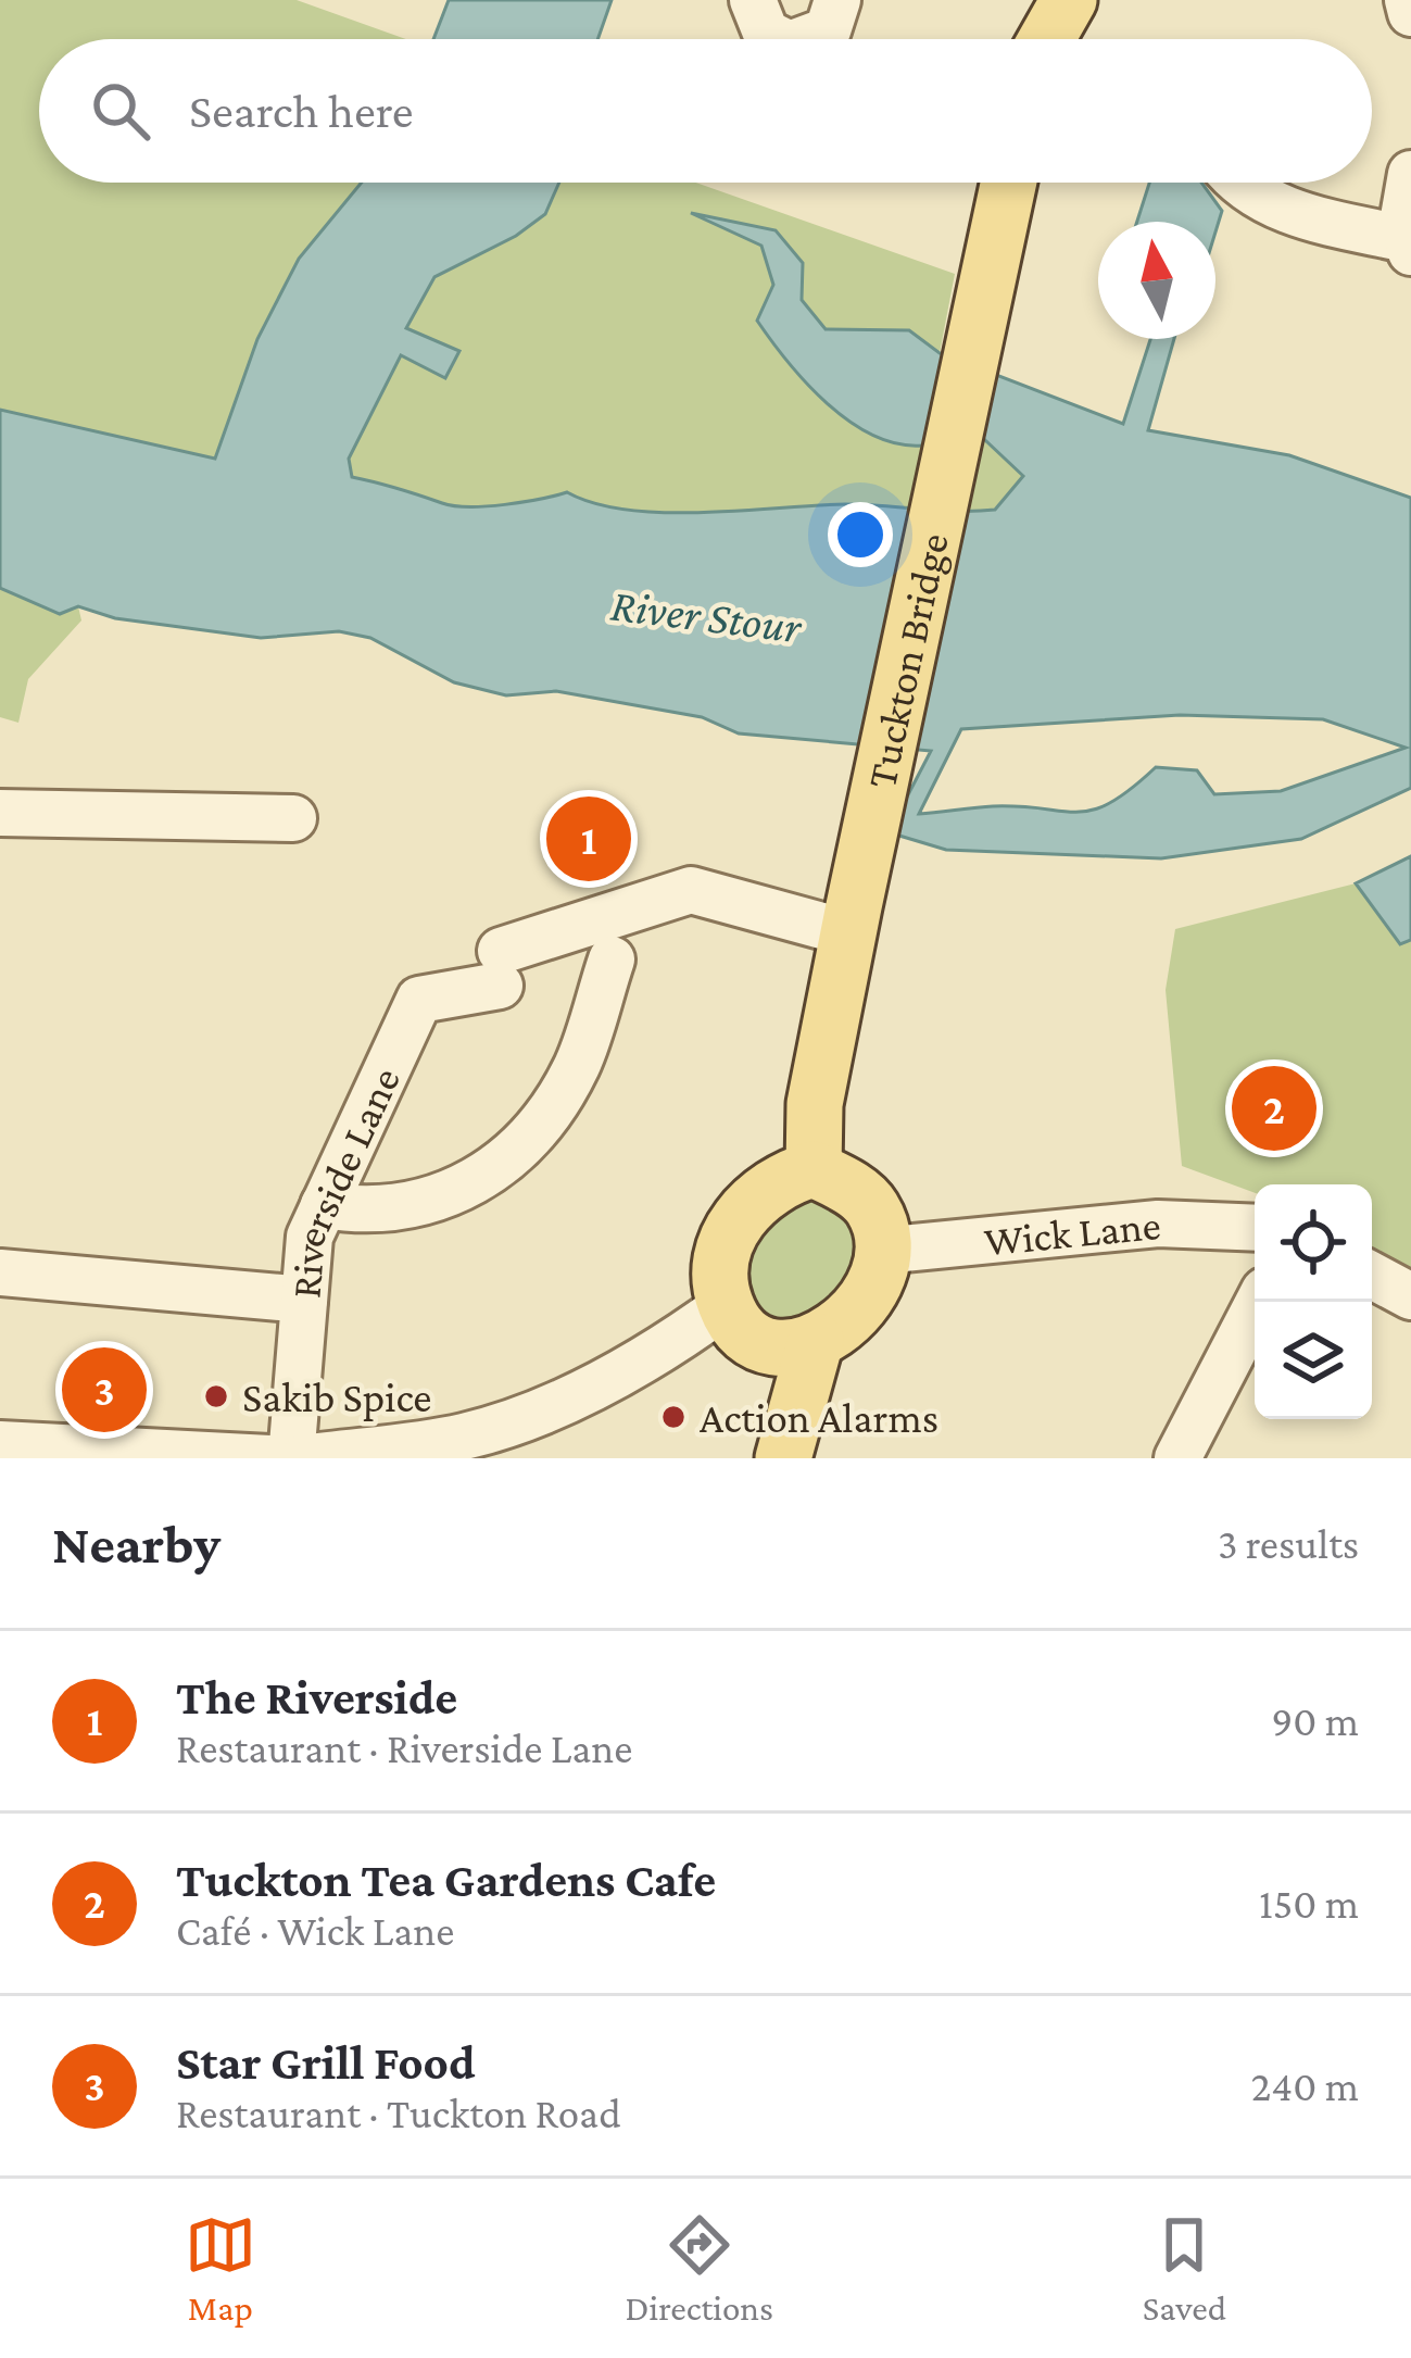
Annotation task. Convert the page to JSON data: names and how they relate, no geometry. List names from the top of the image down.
{
  "streets": {
    "main road": ["Tuckton Bridge"],
    "street": ["Riverside Lane", "Wick Lane"]
  },
  "crossings": [
    ["Tuckton Bridge", "Riverside Lane"],
    ["Tuckton Bridge", "Wick Lane"]
  ],
  "water": ["River Stour"],
  "places": ["Sakib Spice", "Action Alarms"],
  "north": "top",
  "page": {
    "search": "Search here",
    "pins": ["1", "2", "3"],
    "heading": ["Nearby", "3 results"],
    "list": [
      {
        "mark": "1",
        "name": "The Riverside",
        "note": "Restaurant · Riverside Lane",
        "value": "90 m"
      },
      {
        "mark": "2",
        "name": "Tuckton Tea Gardens Cafe",
        "note": "Café · Wick Lane",
        "value": "150 m"
      },
      {
        "mark": "3",
        "name": "Star Grill Food",
        "note": "Restaurant · Tuckton Road",
        "value": "240 m"
      }
    ],
    "nav": ["Map", "Directions", "Saved"]
  }
}
